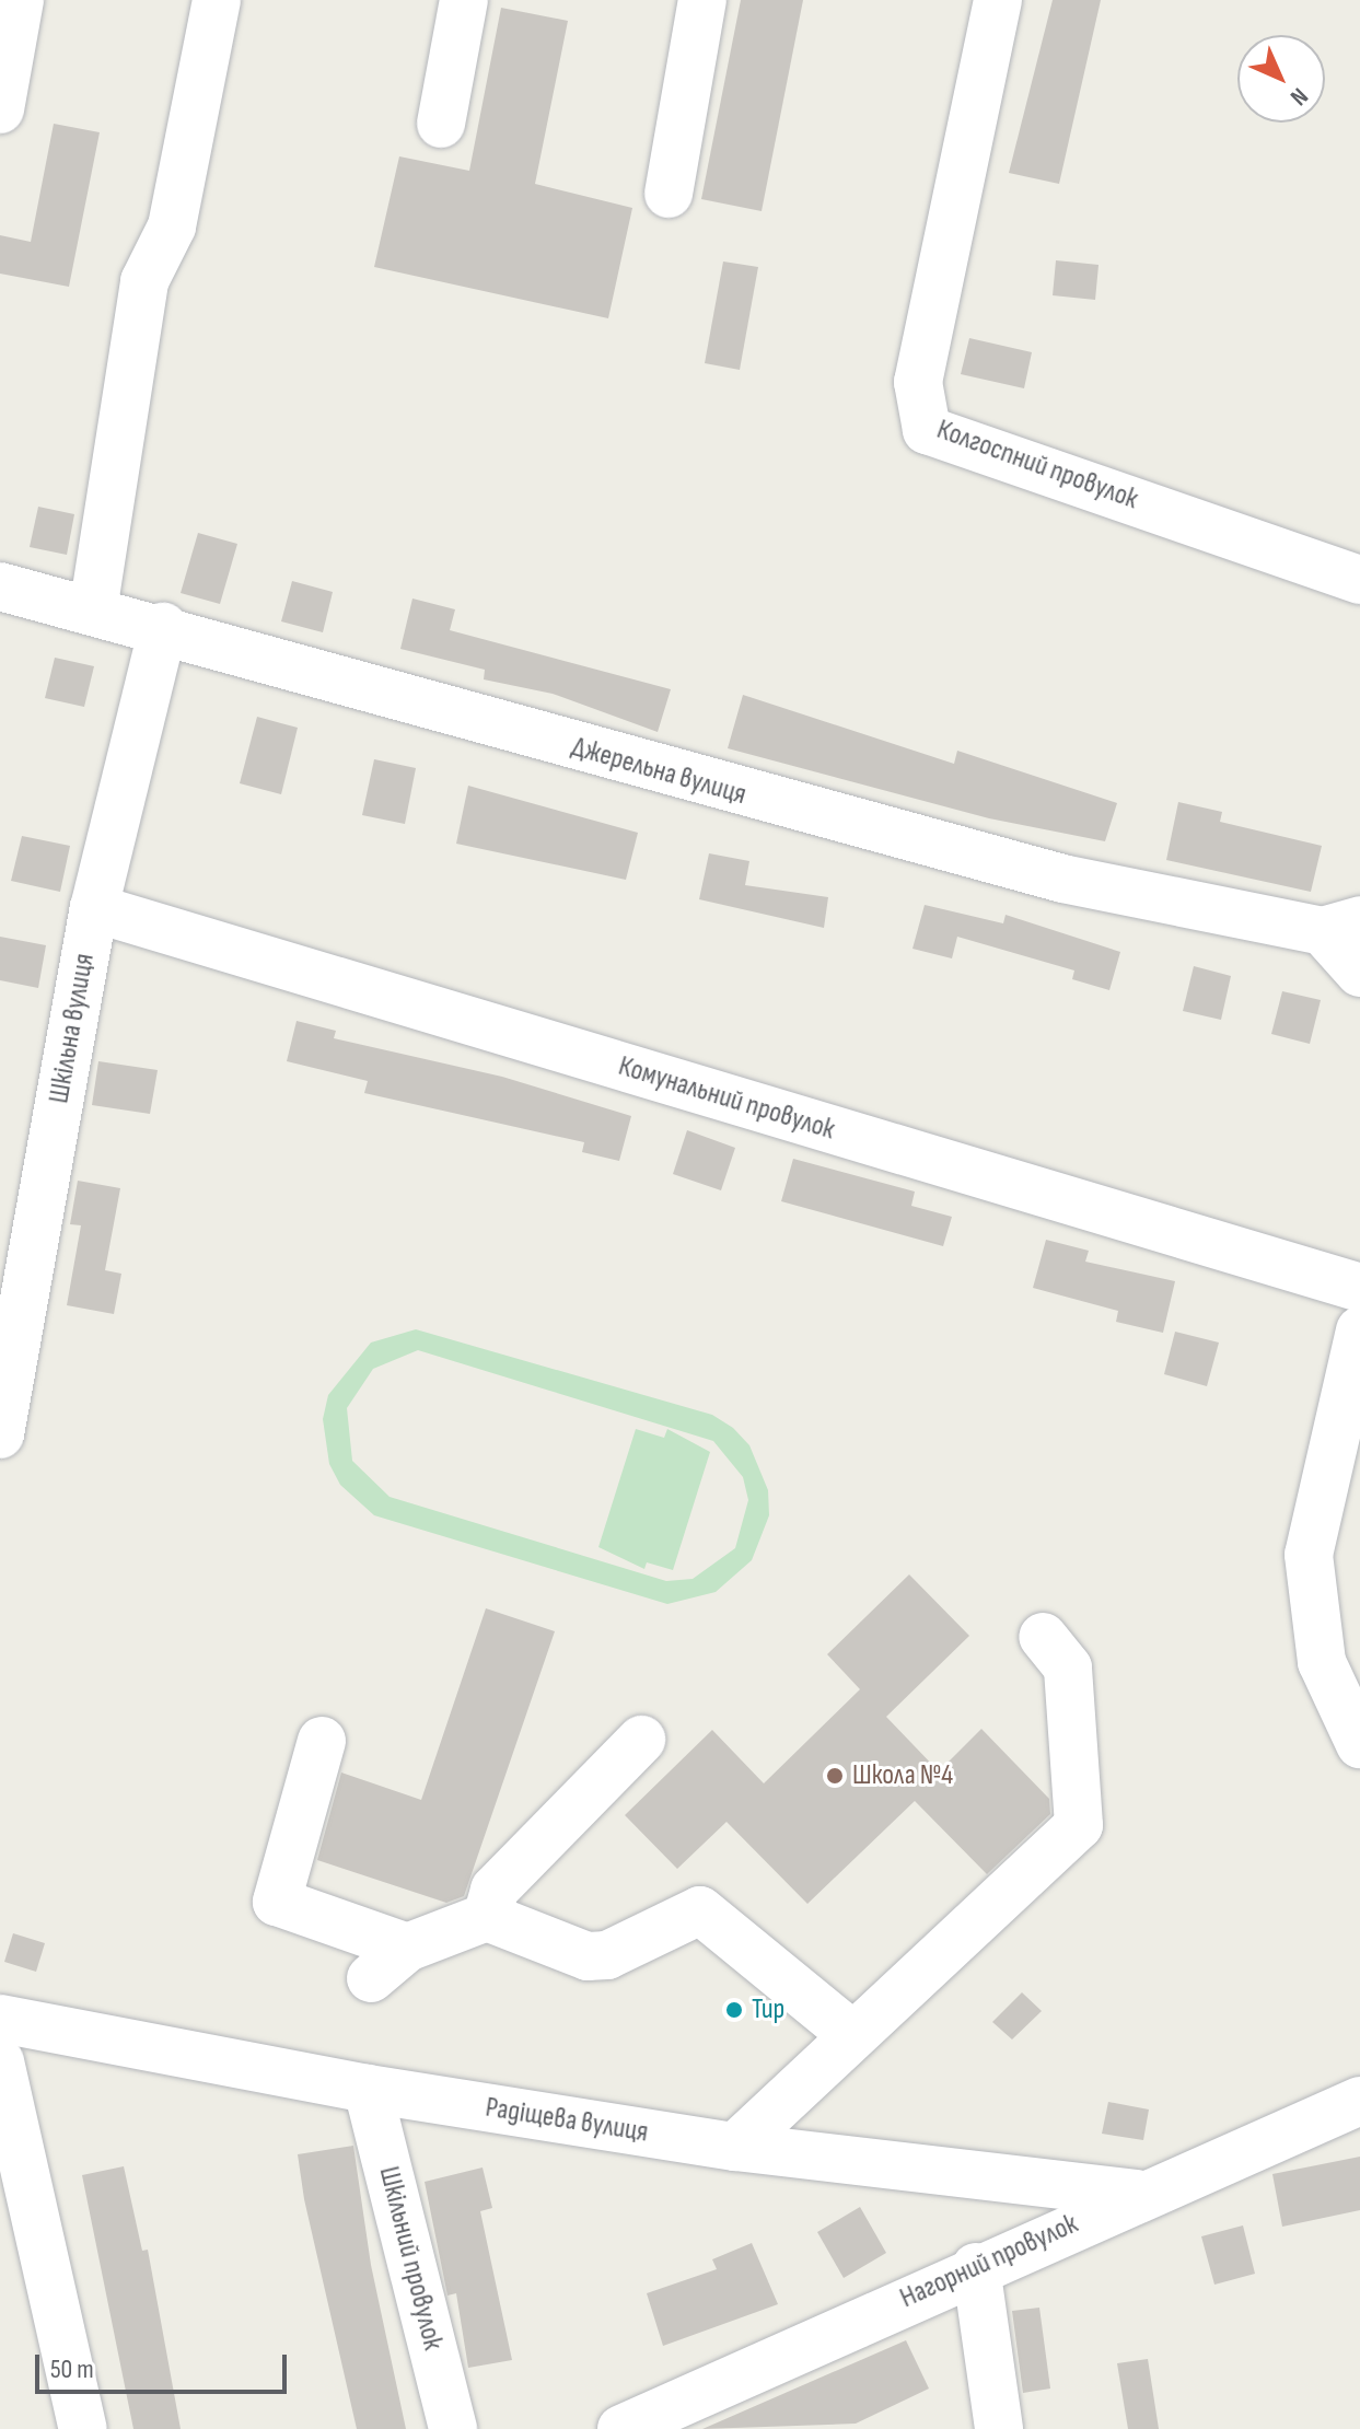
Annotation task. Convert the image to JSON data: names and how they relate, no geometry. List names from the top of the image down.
{
  "streets": {
    "street": [
      "Колгоспний провулок",
      "Джерельна вулиця",
      "Шкільна вулиця",
      "Комунальний провулок",
      "Радіщева вулиця",
      "Шкільний провулок",
      "Нагорний провулок"
    ]
  },
  "crossings": [
    ["Джерельна вулиця", "Шкільна вулиця"],
    ["Шкільна вулиця", "Комунальний провулок"],
    ["Радіщева вулиця", "Шкільний провулок"],
    ["Радіщева вулиця", "Нагорний провулок"]
  ],
  "places": ["Школа №4", "Тир"],
  "scale_bar": "50 m",
  "north": "bottom right"
}
